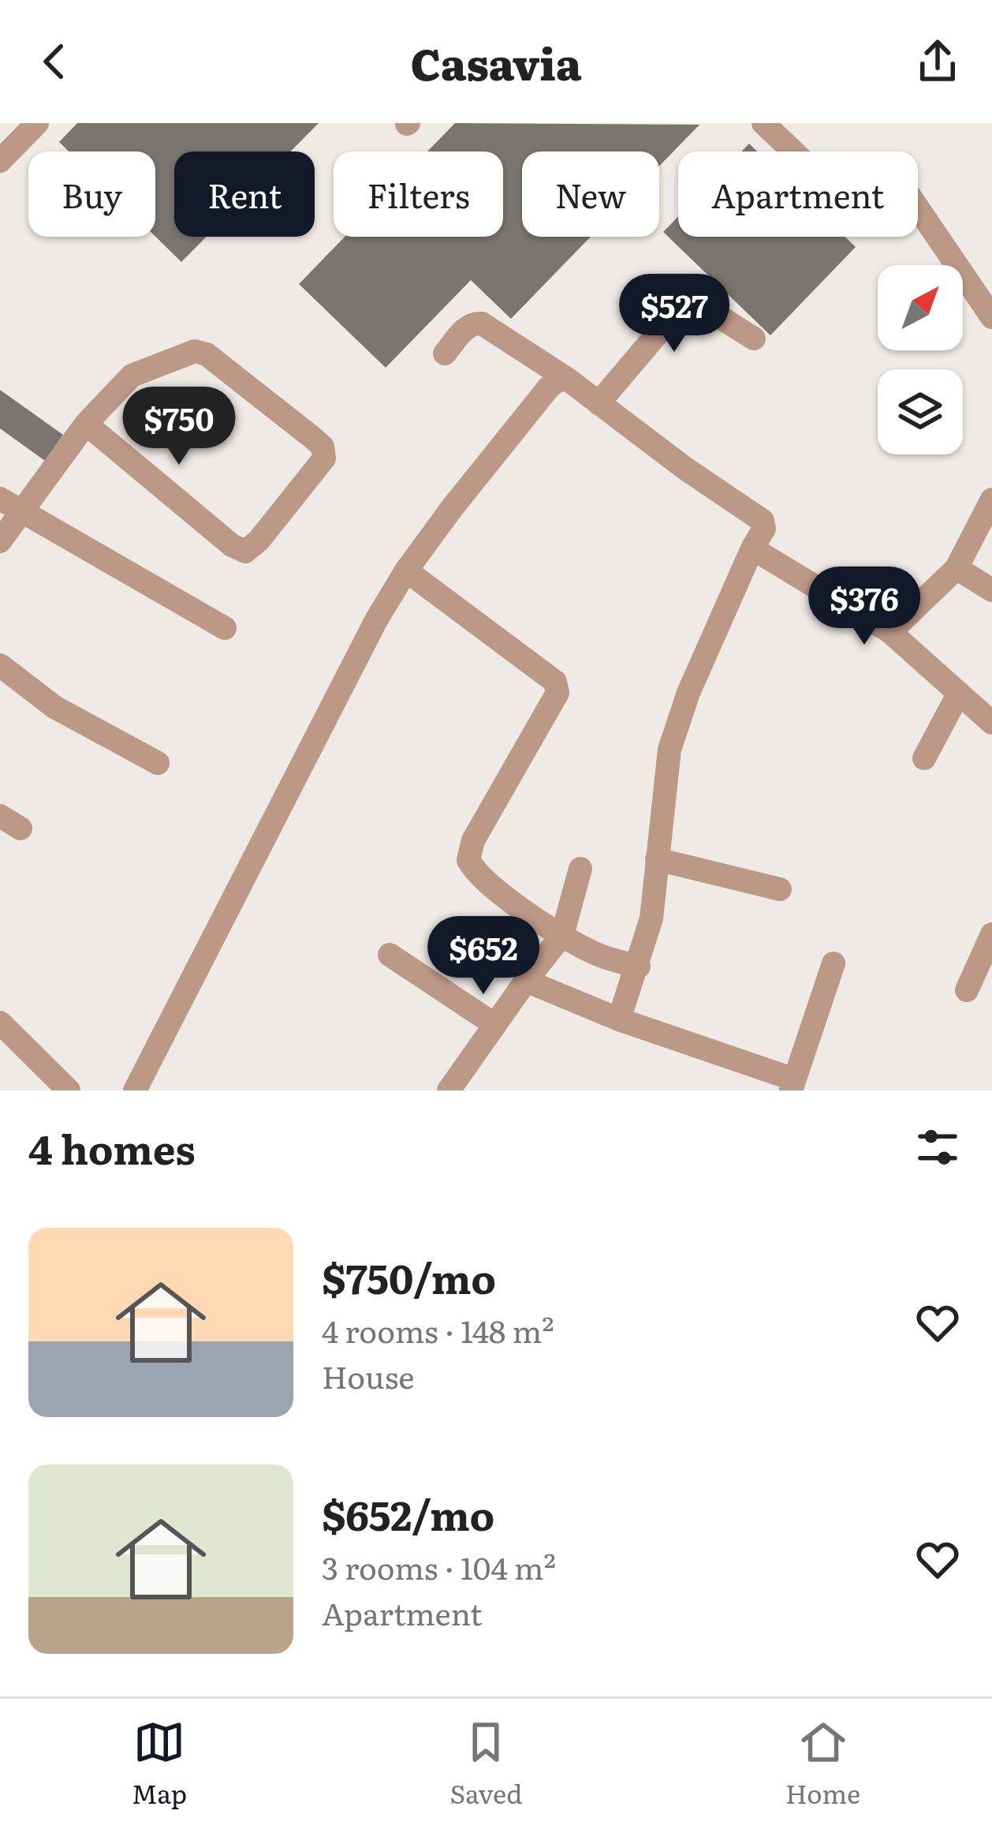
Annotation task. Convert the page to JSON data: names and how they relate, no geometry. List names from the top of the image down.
{
  "north": "top right",
  "page": {
    "header": "Casavia",
    "chip": [
      "Buy",
      "Rent",
      "Filters",
      "New",
      "Apartment"
    ],
    "price": [
      "$527",
      "$750",
      "$376",
      "$652"
    ],
    "heading": "4 homes",
    "list": [
      {
        "name": "$750/mo",
        "note": "4 rooms · 148 m² · House"
      },
      {
        "name": "$652/mo",
        "note": "3 rooms · 104 m² · Apartment"
      }
    ],
    "tabs": ["Map", "Saved", "Home"]
  }
}
